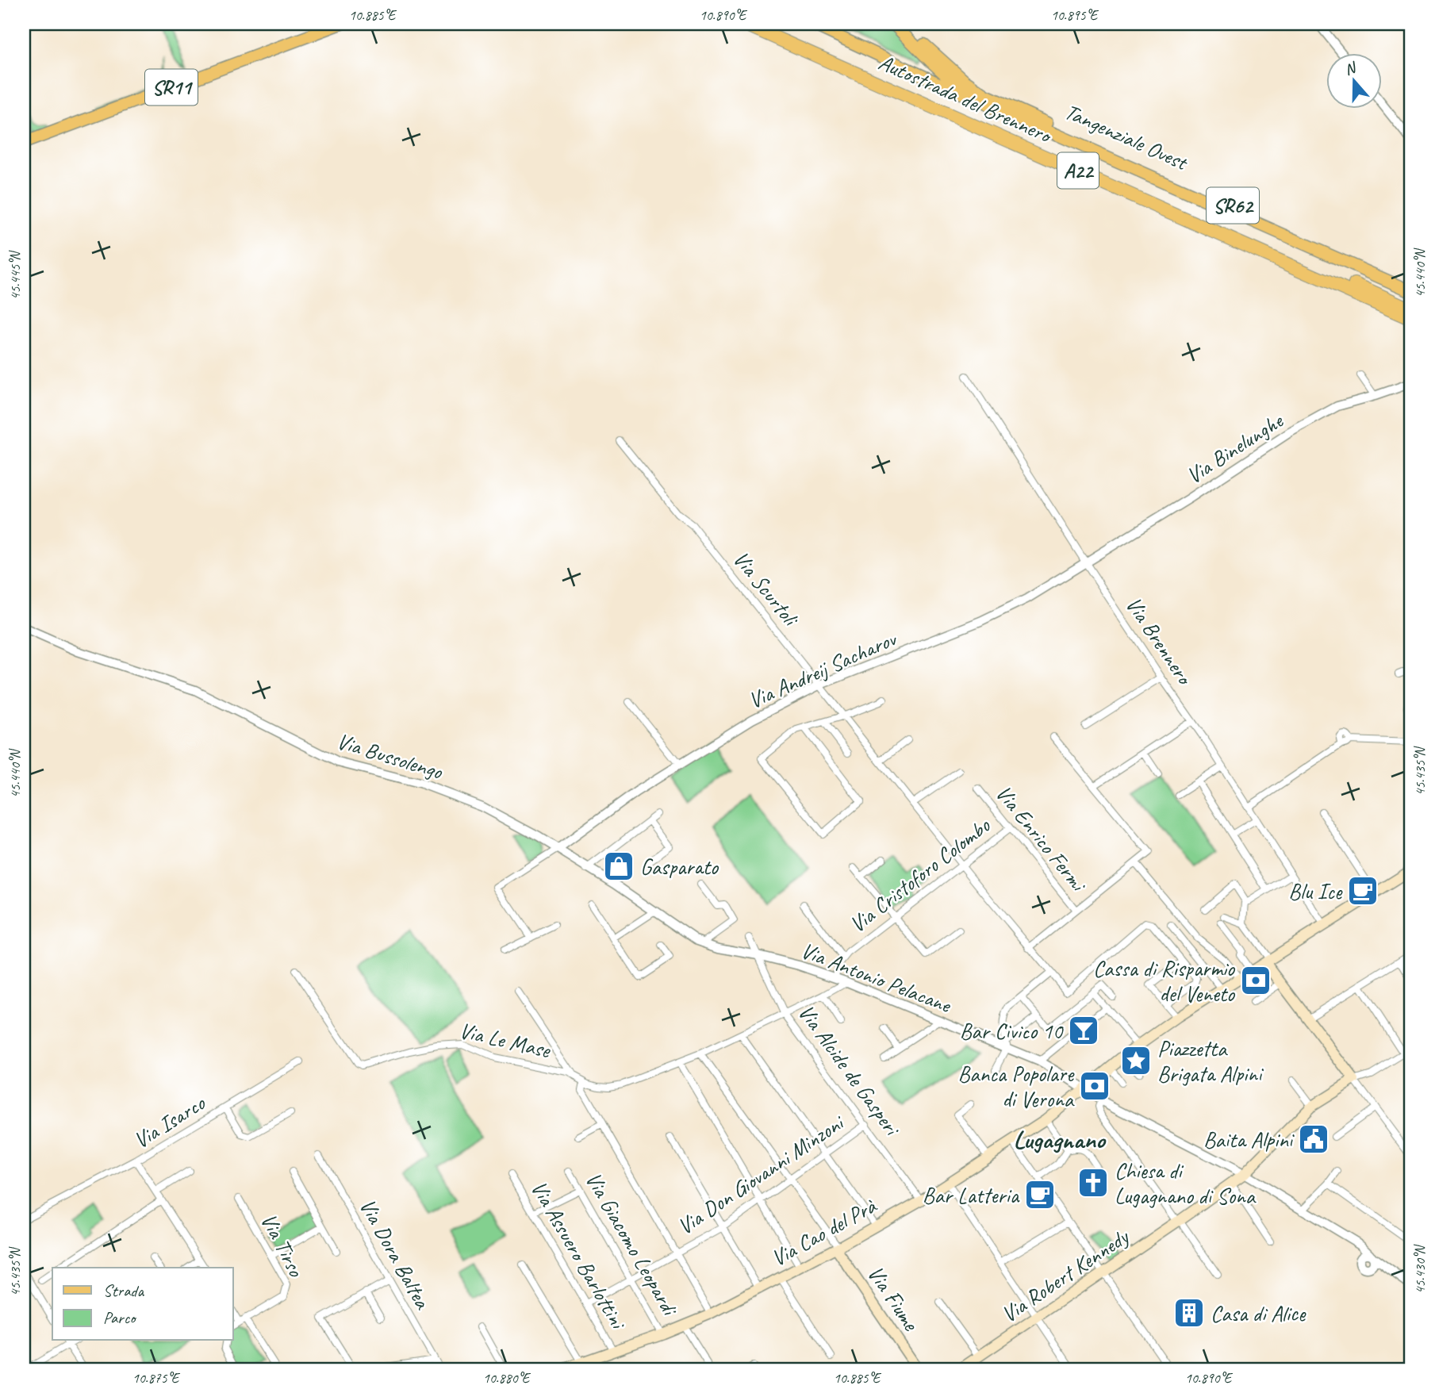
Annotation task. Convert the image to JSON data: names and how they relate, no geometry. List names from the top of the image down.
{
  "streets": {
    "highway": ["Autostrada del Brennero", "A22"],
    "main road": [
      "SR11",
      "Tangenziale Ovest",
      "SR62",
      "Via Cao del Prà",
      "Via Robert Kennedy",
      "Via Fiume"
    ],
    "street": [
      "Via Binelunghe",
      "Via Scurtoli",
      "Via Brennero",
      "Via Andreij Sacharov",
      "Via Bussolengo",
      "Via Enrico Fermi",
      "Via Cristoforo Colombo",
      "Via Antonio Pelacane",
      "Via Le Mase",
      "Via Alcide de Gasperi",
      "Via Isarco",
      "Via Don Giovanni Minzoni",
      "Via Giacomo Leopardi",
      "Via Tirso",
      "Via Dora Baltea",
      "Via Assuero Barlottini"
    ]
  },
  "crossings": [
    ["Via Binelunghe", "Via Brennero"],
    ["Via Binelunghe", "Via Andreij Sacharov"],
    ["Via Scurtoli", "Via Andreij Sacharov"],
    ["Via Scurtoli", "Via Enrico Fermi"],
    ["Via Scurtoli", "Via Cristoforo Colombo"],
    ["Via Brennero", "Via Andreij Sacharov"],
    ["Via Brennero", "Via Cao del Prà"],
    ["Via Andreij Sacharov", "Via Bussolengo"],
    ["Via Andreij Sacharov", "Via Antonio Pelacane"],
    ["Via Bussolengo", "Via Antonio Pelacane"],
    ["Via Enrico Fermi", "Via Cristoforo Colombo"],
    ["Via Cristoforo Colombo", "Via Antonio Pelacane"],
    ["Via Antonio Pelacane", "Via Alcide de Gasperi"],
    ["Via Antonio Pelacane", "Via Cao del Prà"],
    ["Via Antonio Pelacane", "Via Robert Kennedy"],
    ["Via Alcide de Gasperi", "Via Don Giovanni Minzoni"],
    ["Via Alcide de Gasperi", "Via Cao del Prà"],
    ["Via Don Giovanni Minzoni", "Via Giacomo Leopardi"],
    ["Via Don Giovanni Minzoni", "Via Assuero Barlottini"],
    ["Via Cao del Prà", "Via Giacomo Leopardi"],
    ["Via Cao del Prà", "Via Assuero Barlottini"],
    ["Via Cao del Prà", "Via Fiume"]
  ],
  "districts": ["Lugagnano"],
  "places": {
    "shop": ["Gasparato"],
    "cafe": ["Blu Ice", "Bar Latteria"],
    "bank": ["Cassa di Risparmio del Veneto", "Banca Popolare di Verona"],
    "bar": ["Bar Civico 10"],
    "place": ["Piazzetta Brigata Alpini"],
    "public building": ["Baita Alpini"],
    "church": ["Chiesa di Lugagnano di Sona"],
    "building": ["Casa di Alice"]
  },
  "legend": ["Strada", "Parco"],
  "north": "top",
  "coordinates": [
    "10.885°E",
    "10.890°E",
    "10.895°E",
    "45.440°N",
    "45.445°N",
    "45.435°N",
    "45.430°N",
    "10.875°E",
    "10.880°E"
  ]
}
